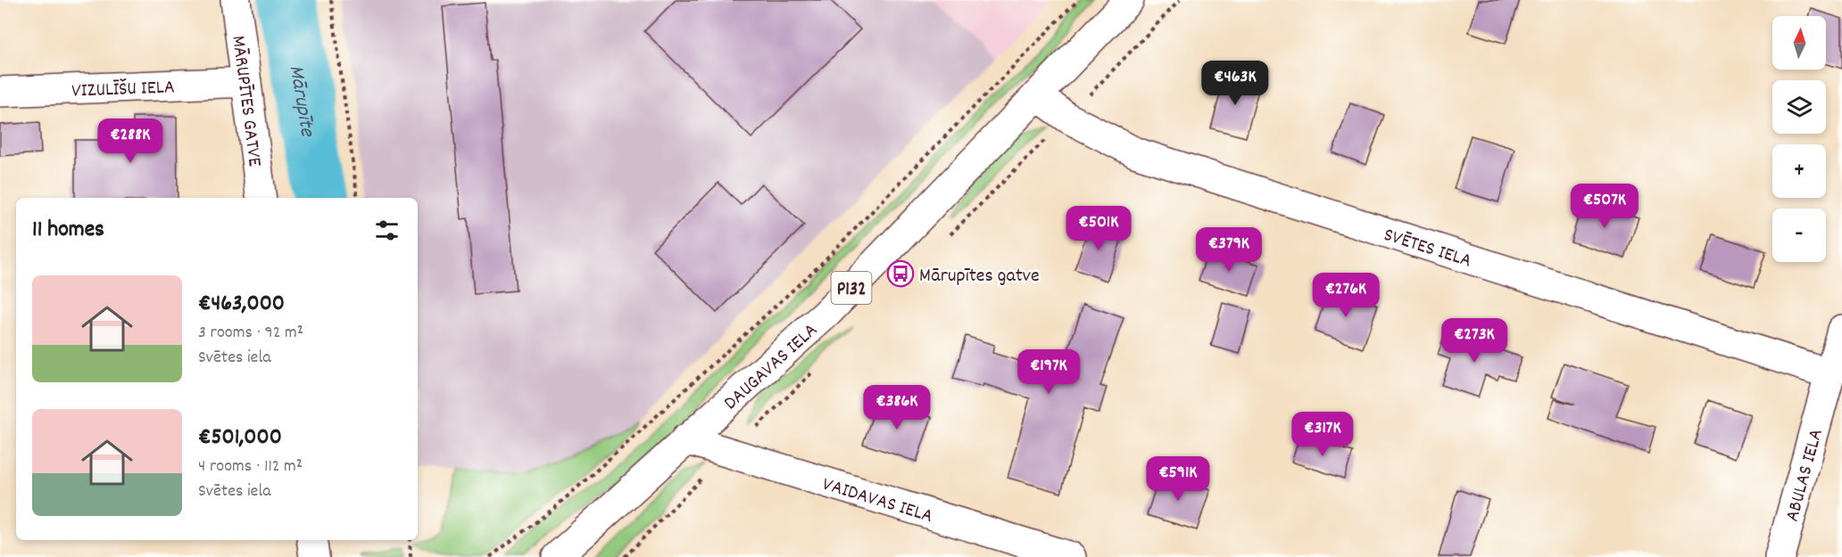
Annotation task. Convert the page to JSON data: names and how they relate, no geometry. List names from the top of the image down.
{
  "streets": {
    "street": [
      "VIZULĪŠU IELA",
      "MĀRUPĪTES GATVE",
      "SVĒTES IELA",
      "P132",
      "DAUGAVAS IELA",
      "ABULAS IELA",
      "VAIDAVAS IELA"
    ]
  },
  "crossings": [
    ["VIZULĪŠU IELA", "MĀRUPĪTES GATVE"],
    ["SVĒTES IELA", "DAUGAVAS IELA"],
    ["SVĒTES IELA", "ABULAS IELA"],
    ["DAUGAVAS IELA", "VAIDAVAS IELA"]
  ],
  "water": ["Mārupīte"],
  "places": {
    "bus stop": ["Mārupītes gatve"]
  },
  "north": "top",
  "page": {
    "map_buttons": ["+", "−"],
    "price": [
      "€463K",
      "€288K",
      "€507K",
      "€501K",
      "€379K",
      "€276K",
      "€273K",
      "€197K",
      "€386K",
      "€317K",
      "€591K"
    ],
    "heading": "11 homes",
    "list": [
      {
        "name": "€463,000",
        "note": "3 rooms · 92 m² · Svētes iela"
      },
      {
        "name": "€501,000",
        "note": "4 rooms · 112 m² · Svētes iela"
      }
    ]
  }
}
